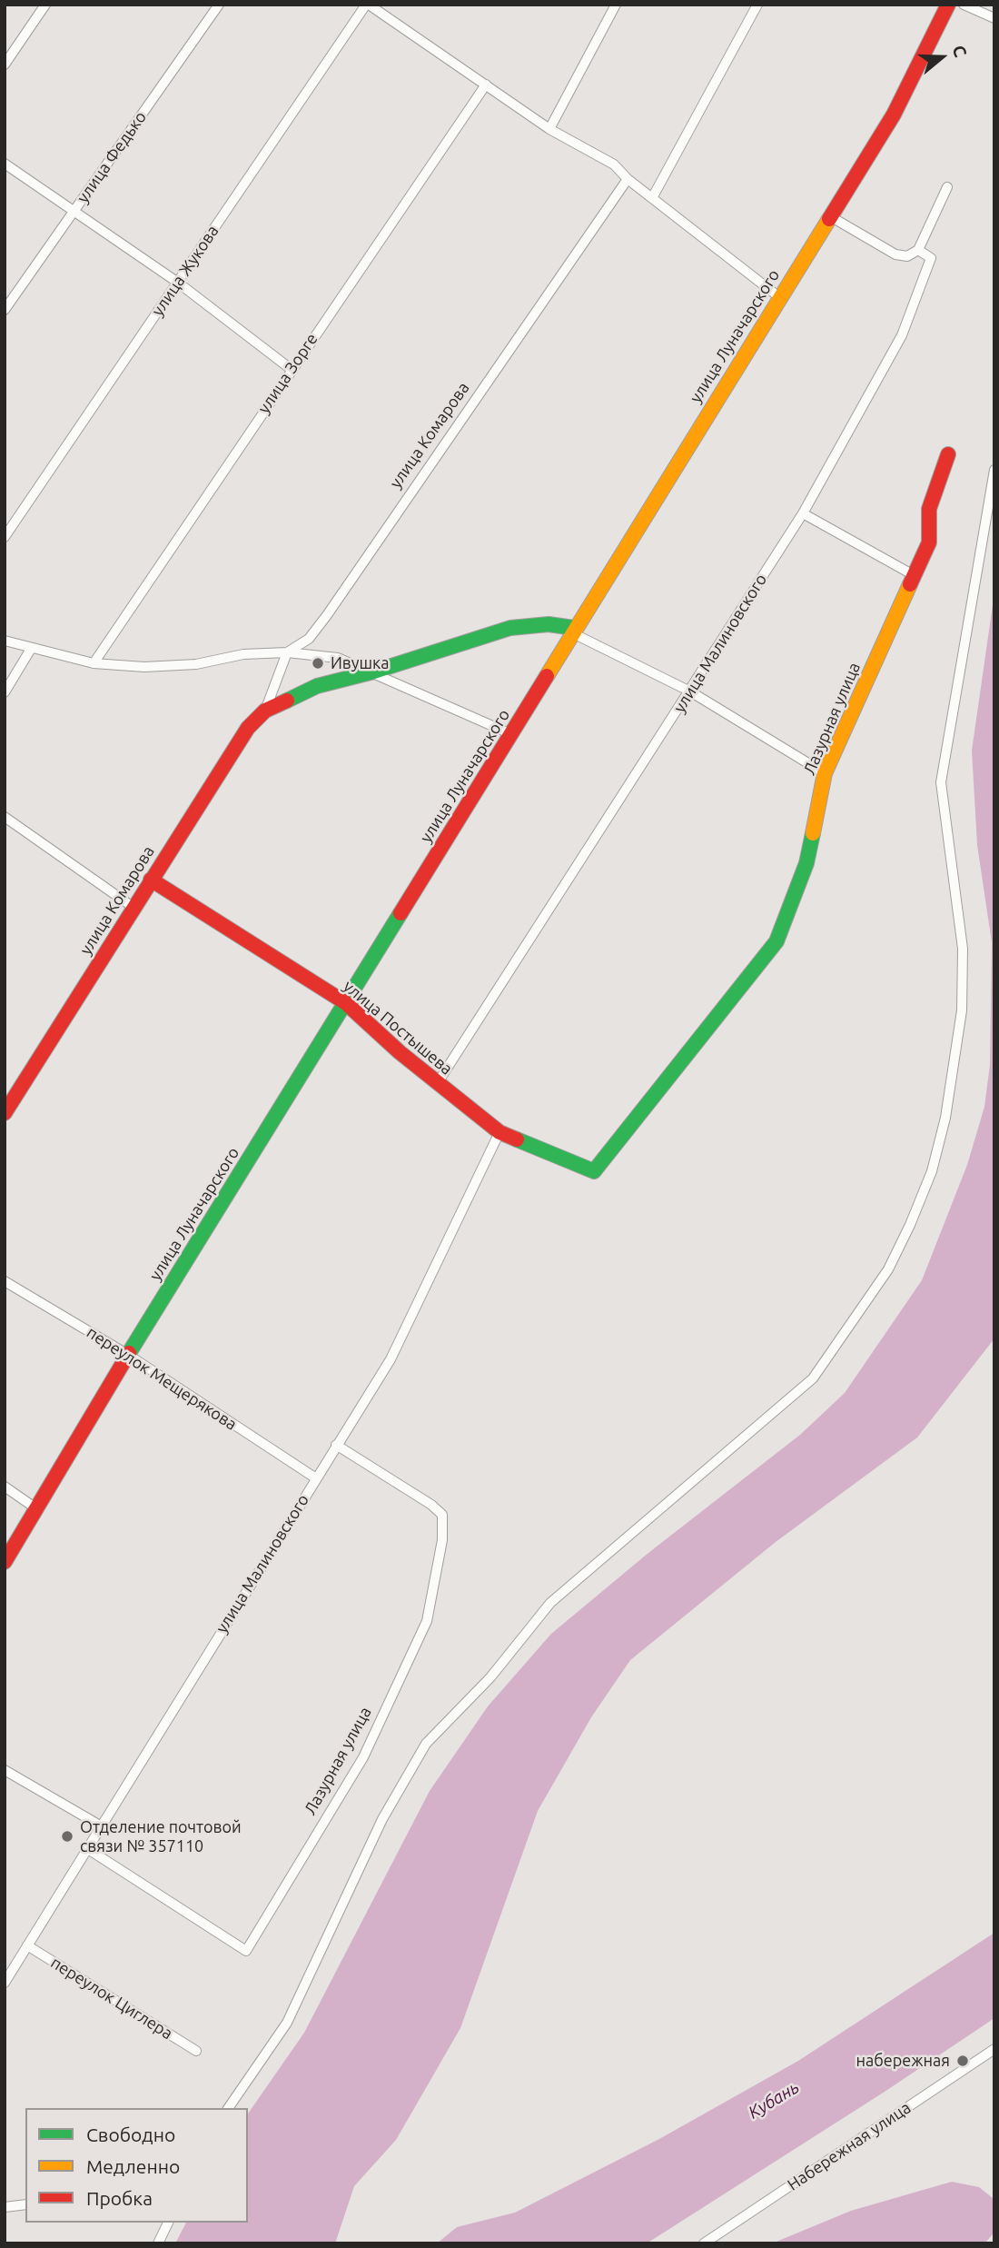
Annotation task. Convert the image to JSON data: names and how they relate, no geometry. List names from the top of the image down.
{
  "streets": {
    "street": [
      "улица Федько",
      "улица Жукова",
      "улица Луначарского",
      "улица Зорге",
      "улица Комарова",
      "улица Малиновского",
      "Лазурная улица",
      "улица Постышева",
      "переулок Мещерякова",
      "переулок Циглера",
      "Набережная улица"
    ]
  },
  "crossings": [
    ["улица Луначарского", "улица Комарова"],
    ["улица Луначарского", "улица Постышева"],
    ["улица Луначарского", "переулок Мещерякова"],
    ["улица Комарова", "улица Постышева"],
    ["улица Малиновского", "Лазурная улица"],
    ["улица Малиновского", "улица Постышева"],
    ["улица Малиновского", "переулок Мещерякова"],
    ["улица Малиновского", "переулок Циглера"],
    ["Лазурная улица", "улица Постышева"]
  ],
  "water": ["Кубань"],
  "places": ["Ивушка", "Отделение почтовой связи № 357110", "набережная"],
  "legend": ["Свободно", "Медленно", "Пробка"],
  "north": "right"
}
